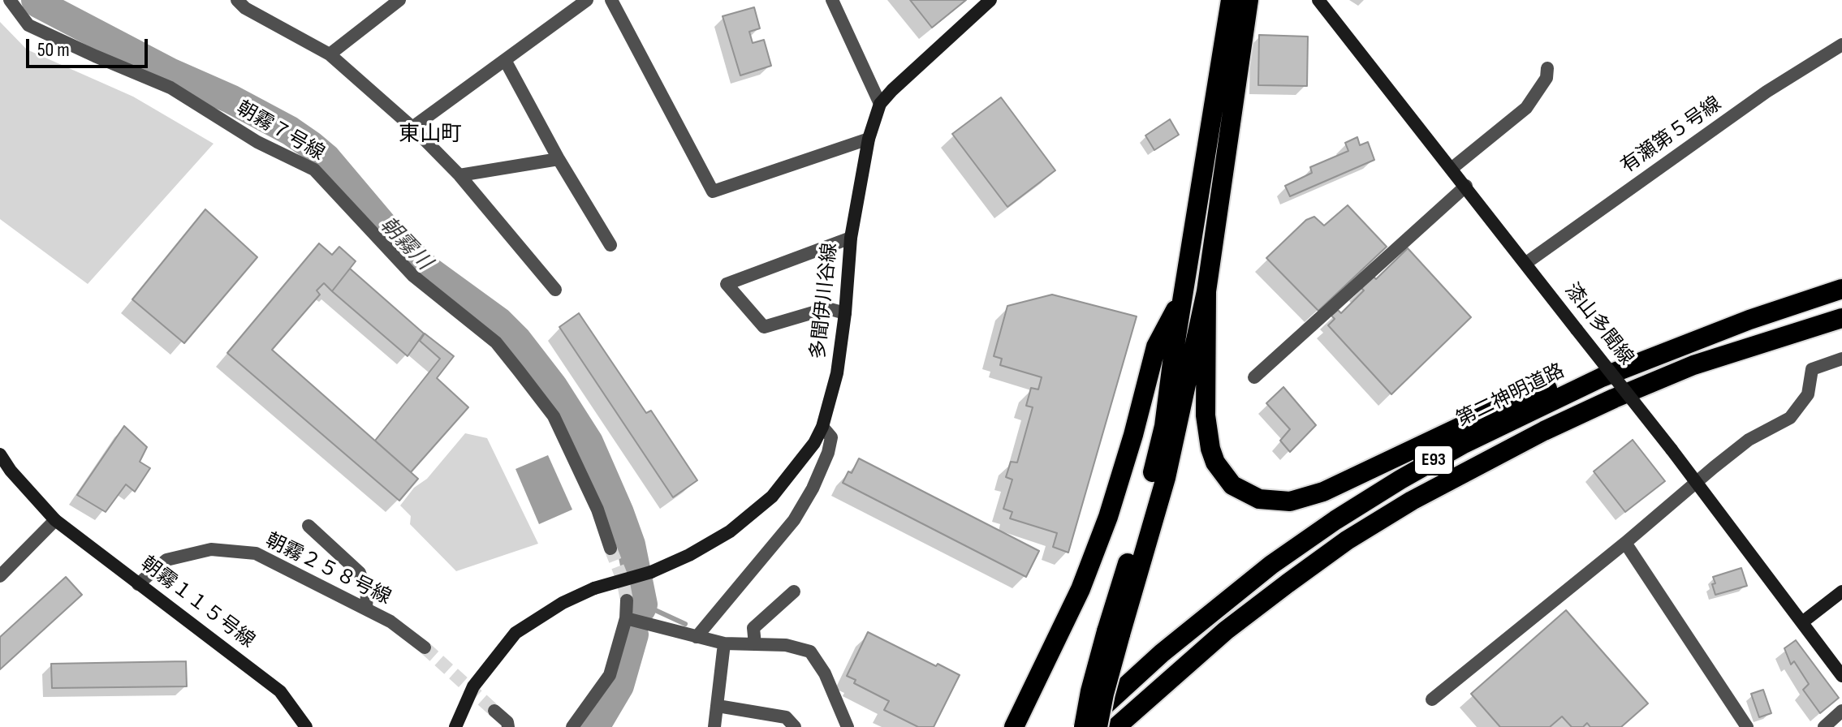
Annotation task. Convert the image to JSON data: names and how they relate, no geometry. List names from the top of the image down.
{
  "streets": {
    "highway": ["第二神明道路", "E93"],
    "street": [
      "朝霧７号線",
      "有瀬第５号線",
      "多聞伊川谷線",
      "漆山多聞線",
      "朝霧２５８号線",
      "朝霧１１５号線"
    ]
  },
  "crossings": [
    ["有瀬第５号線", "漆山多聞線"],
    ["朝霧２５８号線", "朝霧１１５号線"]
  ],
  "districts": ["東山町"],
  "water": ["朝霧川"],
  "scale_bar": "50 m"
}
